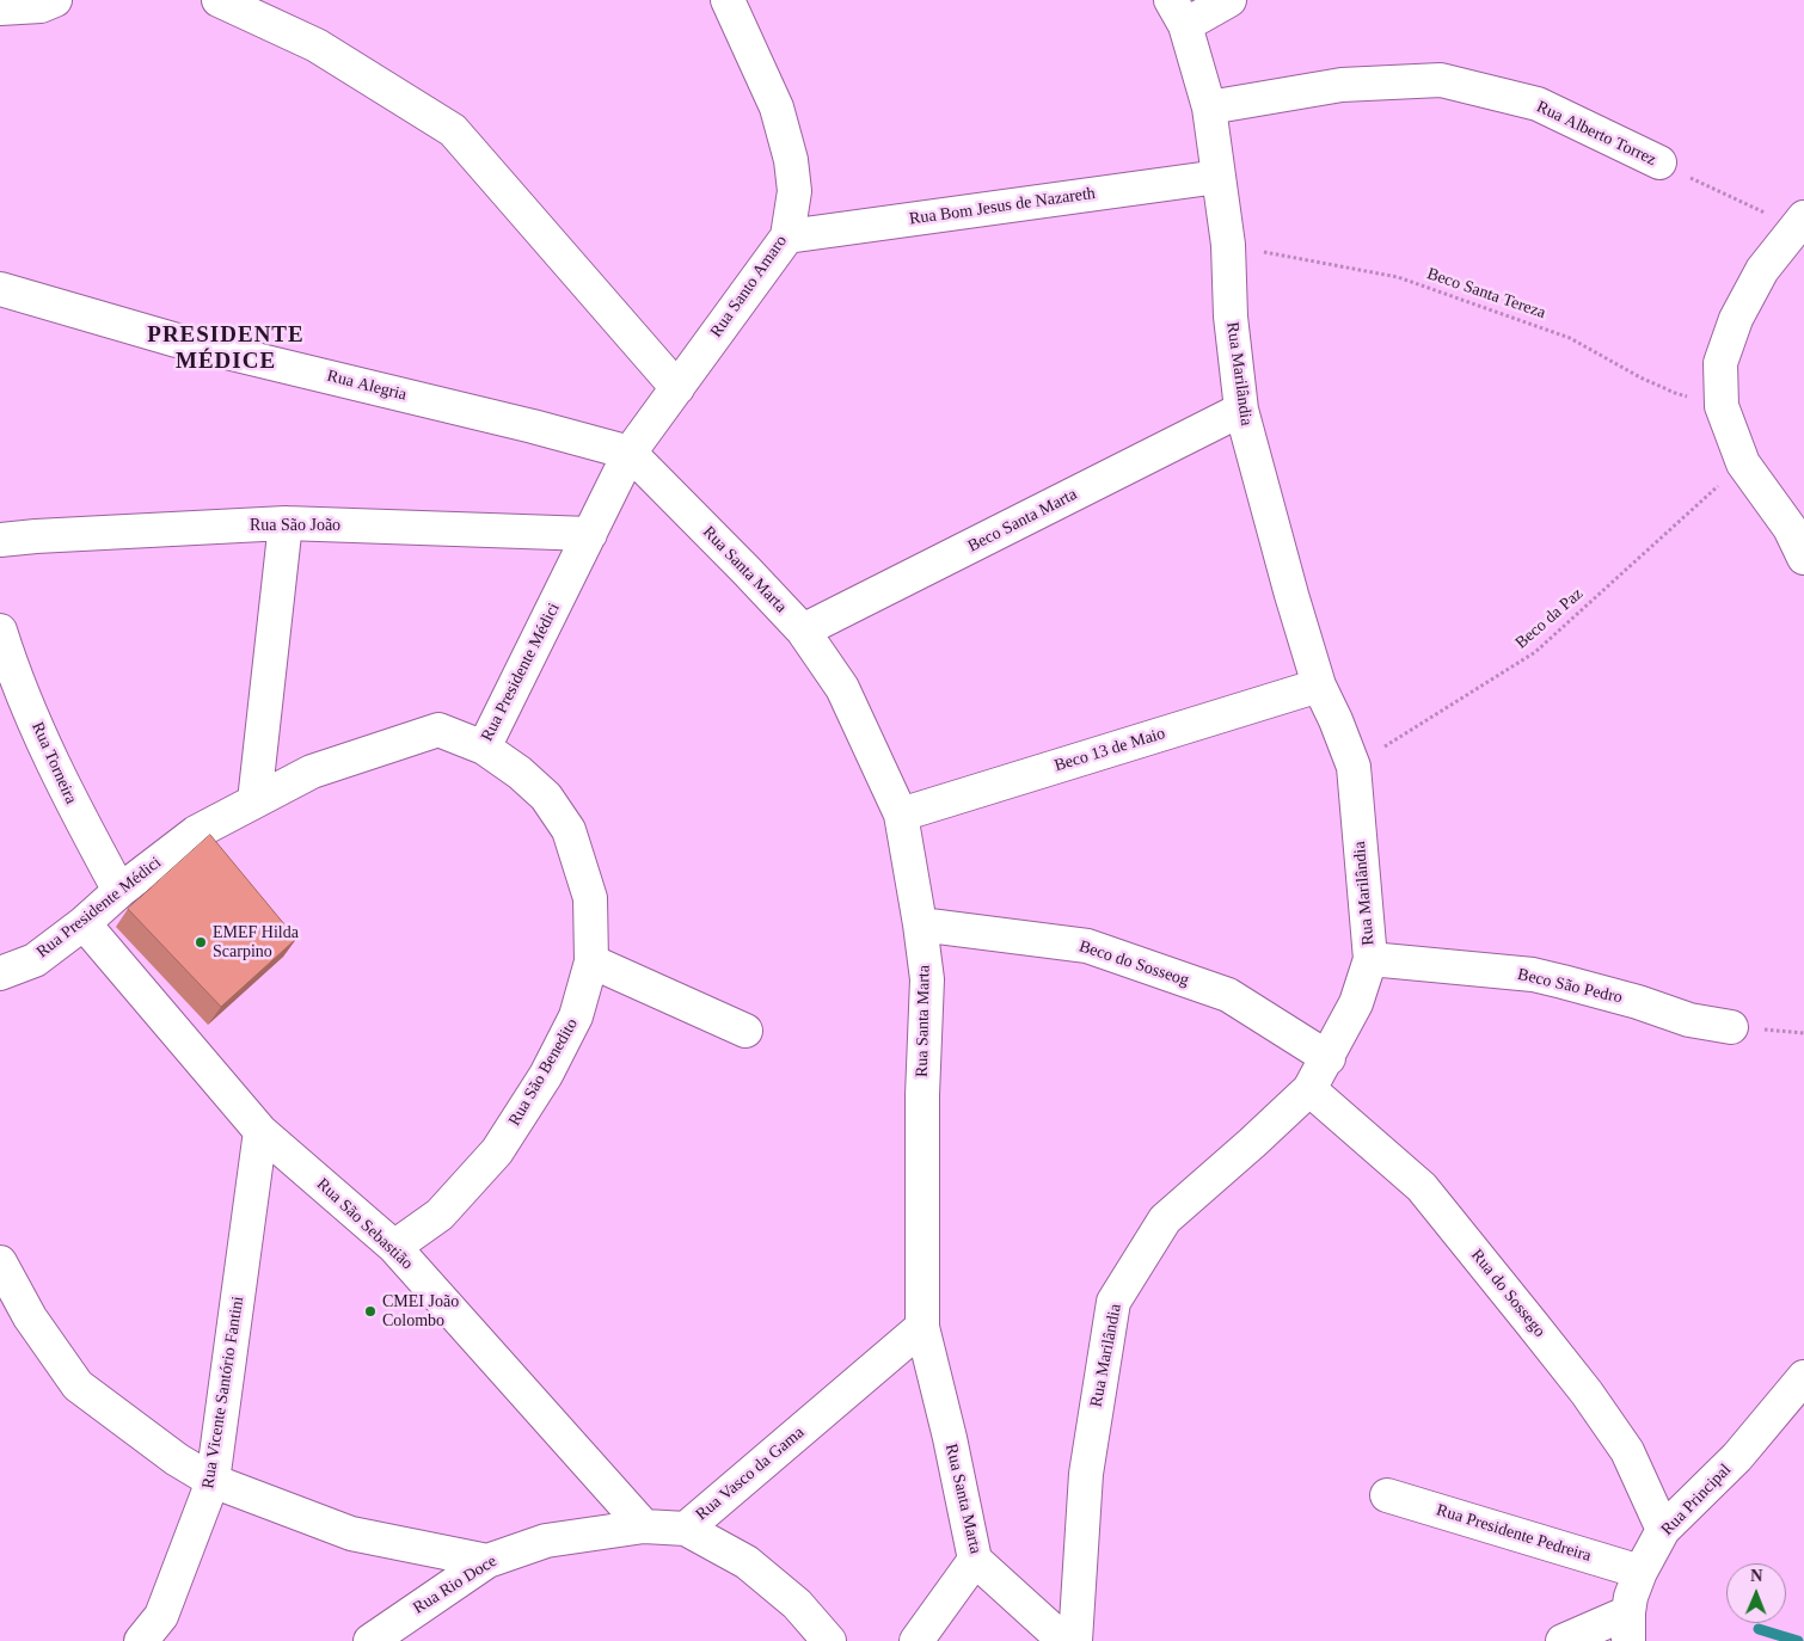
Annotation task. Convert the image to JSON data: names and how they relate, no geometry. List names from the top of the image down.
{
  "streets": {
    "street": [
      "Rua Alberto Torrez",
      "Rua Bom Jesus de Nazareth",
      "Rua Santo Amaro",
      "Rua Marilândia",
      "Rua Alegria",
      "Beco Santa Marta",
      "Rua São João",
      "Rua Santa Marta",
      "Rua Presidente Médici",
      "Beco 13 de Maio",
      "Rua Torneira",
      "Beco do Sosseog",
      "Beco São Pedro",
      "Rua São Benedito",
      "Rua São Sebastião",
      "Rua do Sossego",
      "Rua Vicente Santório Fantini",
      "Rua Vasco da Gama",
      "Rua Principal",
      "Rua Presidente Pedreira",
      "Rua Rio Doce"
    ],
    "path": ["Beco Santa Tereza", "Beco da Paz"]
  },
  "crossings": [
    ["Rua Alberto Torrez", "Rua Marilândia"],
    ["Rua Bom Jesus de Nazareth", "Rua Santo Amaro"],
    ["Rua Bom Jesus de Nazareth", "Rua Marilândia"],
    ["Rua Santo Amaro", "Rua Alegria"],
    ["Rua Santo Amaro", "Rua Santa Marta"],
    ["Rua Santo Amaro", "Rua Presidente Médici"],
    ["Beco Santa Tereza", "Rua Marilândia"],
    ["Rua Marilândia", "Beco Santa Marta"],
    ["Rua Marilândia", "Beco da Paz"],
    ["Rua Marilândia", "Beco 13 de Maio"],
    ["Rua Marilândia", "Beco do Sosseog"],
    ["Rua Marilândia", "Beco São Pedro"],
    ["Rua Marilândia", "Rua do Sossego"],
    ["Rua Alegria", "Rua Santa Marta"],
    ["Rua Alegria", "Rua Presidente Médici"],
    ["Beco Santa Marta", "Rua Santa Marta"],
    ["Rua São João", "Rua Presidente Médici"],
    ["Rua Santa Marta", "Rua Presidente Médici"],
    ["Rua Santa Marta", "Beco 13 de Maio"],
    ["Rua Santa Marta", "Beco do Sosseog"],
    ["Rua Santa Marta", "Rua Vasco da Gama"],
    ["Rua Presidente Médici", "Rua Torneira"],
    ["Rua Presidente Médici", "Rua São Benedito"],
    ["Rua Presidente Médici", "Rua São Sebastião"],
    ["Rua São Benedito", "Rua São Sebastião"],
    ["Rua São Sebastião", "Rua Vicente Santório Fantini"],
    ["Rua São Sebastião", "Rua Vasco da Gama"],
    ["Rua do Sossego", "Rua Principal"],
    ["Rua Vasco da Gama", "Rua Rio Doce"],
    ["Rua Principal", "Rua Presidente Pedreira"]
  ],
  "districts": ["PRESIDENTE MÉDICE"],
  "places": ["EMEF Hilda Scarpino", "CMEI João Colombo"],
  "north": "top"
}
